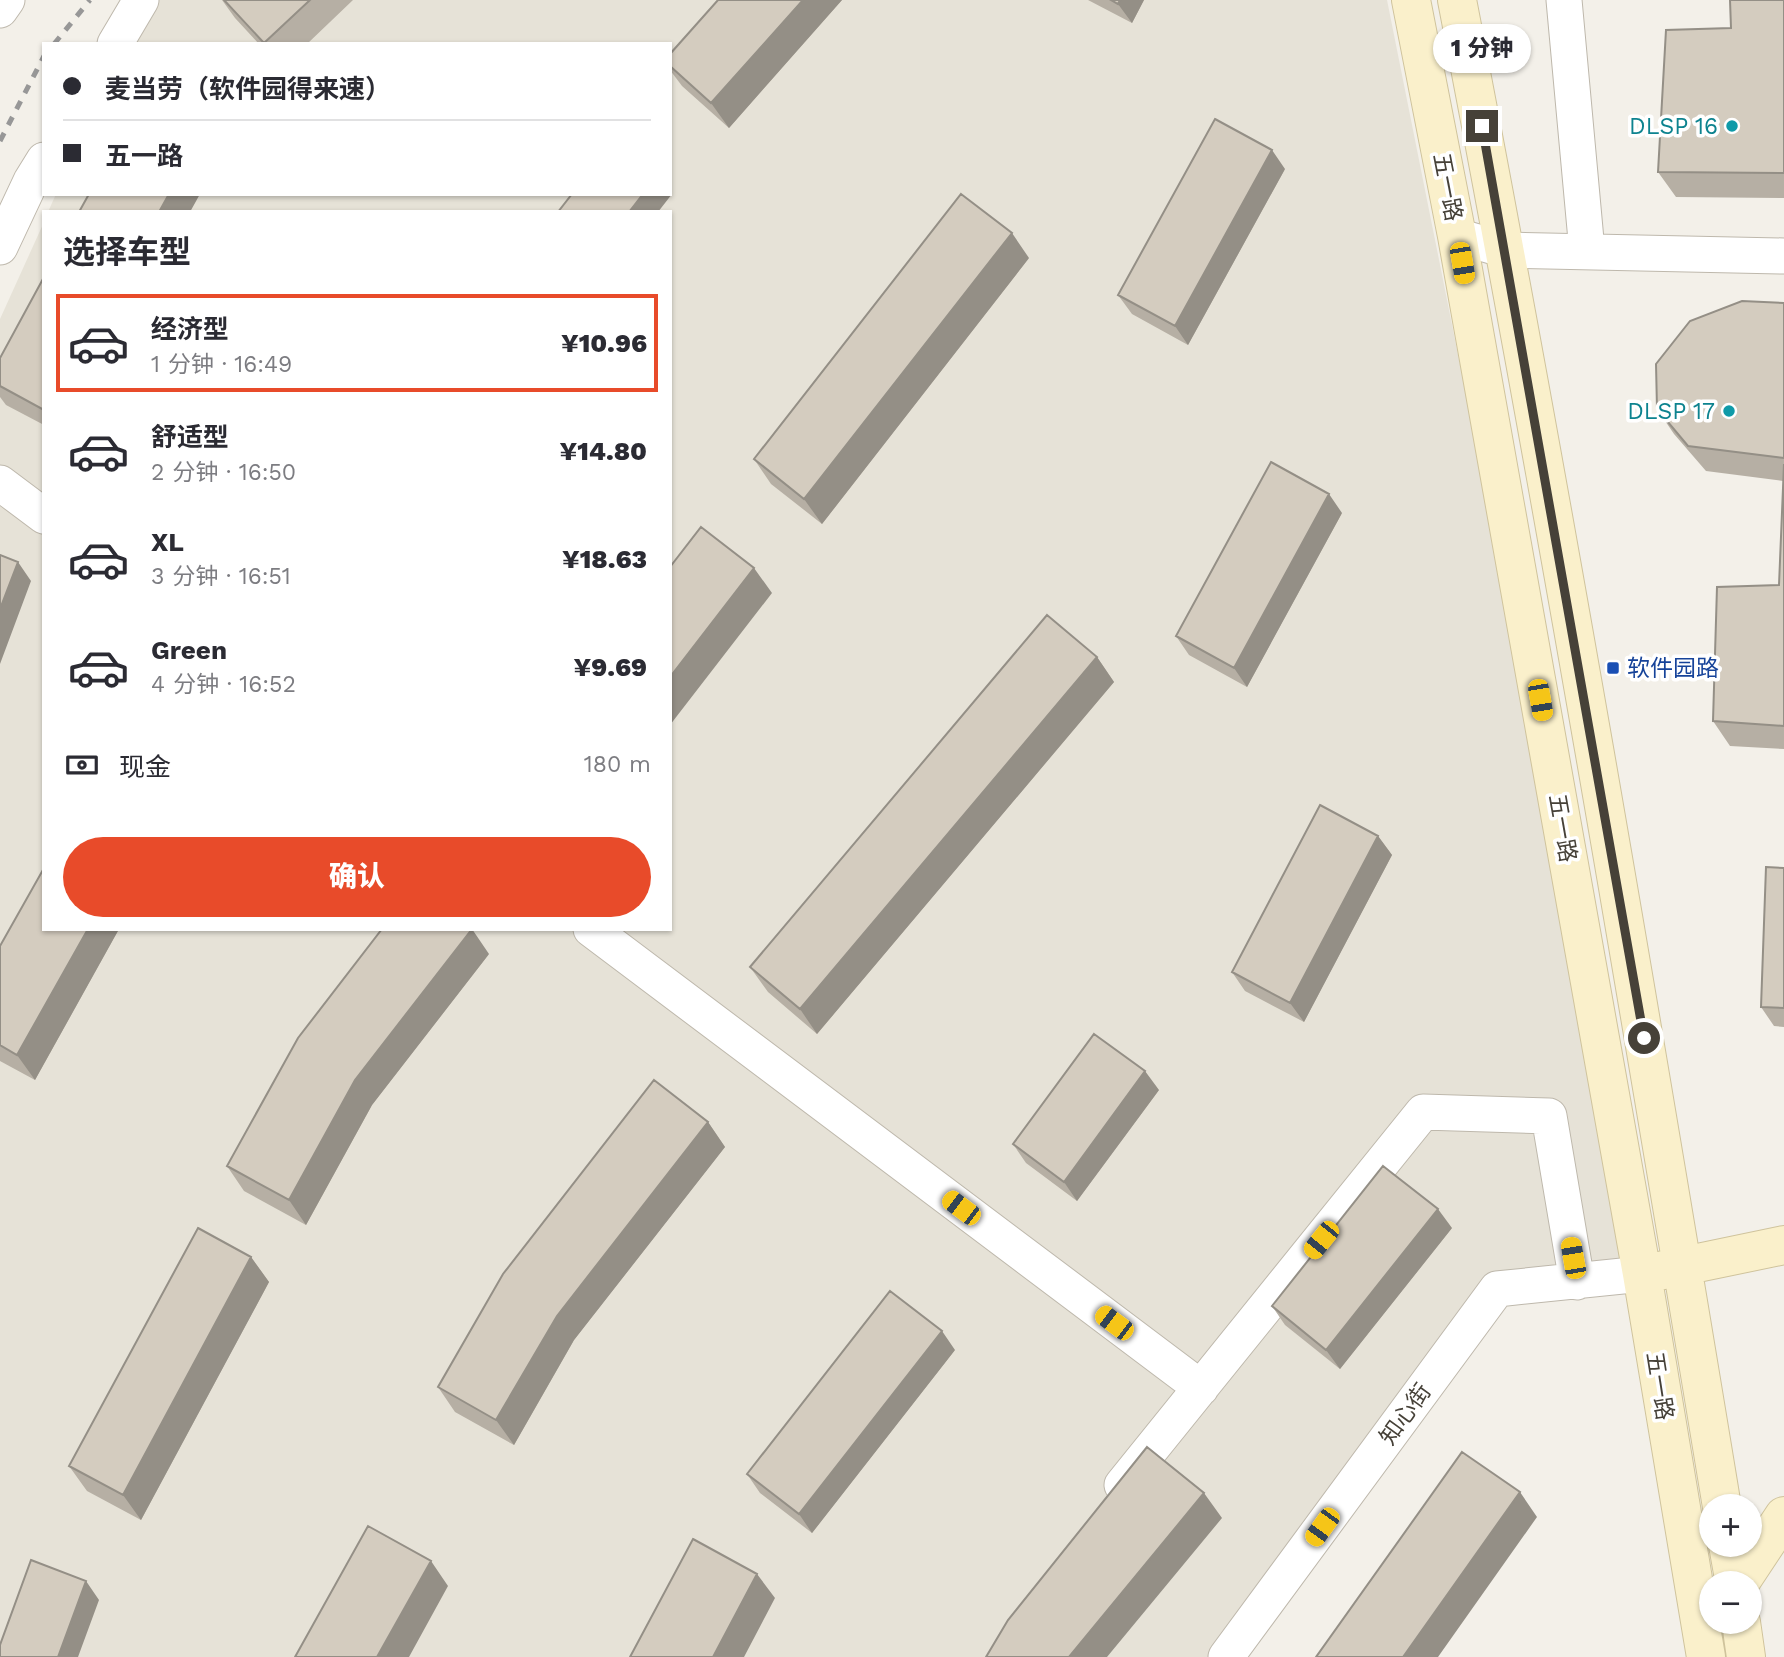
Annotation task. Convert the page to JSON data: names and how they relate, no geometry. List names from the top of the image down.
{
  "streets": {
    "main road": ["五一路"],
    "street": ["知心街"]
  },
  "crossings": [
    ["五一路", "知心街"]
  ],
  "places": {
    "other": ["DLSP 16", "DLSP 17"],
    "transit": ["软件园路"]
  },
  "page": {
    "bubble": "1 分钟",
    "banner": ["麦当劳（软件园得来速）", "五一路"],
    "heading": "选择车型",
    "list": [
      {
        "name": "经济型",
        "note": "1 分钟 · 16:49",
        "value": "¥10.96"
      },
      {
        "name": "舒适型",
        "note": "2 分钟 · 16:50",
        "value": "¥14.80"
      },
      {
        "name": "XL",
        "note": "3 分钟 · 16:51",
        "value": "¥18.63"
      },
      {
        "name": "Green",
        "note": "4 分钟 · 16:52",
        "value": "¥9.69"
      }
    ],
    "pay": ["现金", "180 m"],
    "buttons": "确认",
    "map_buttons": ["+", "−"]
  }
}
